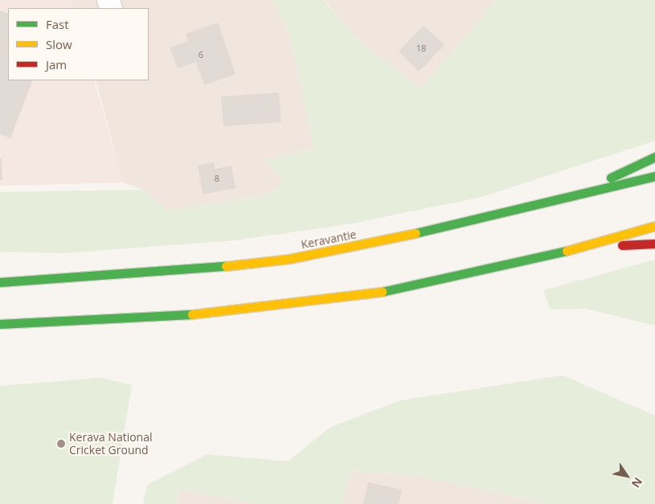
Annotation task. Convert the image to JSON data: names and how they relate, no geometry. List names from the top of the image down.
{
  "streets": {
    "main road": ["Keravantie"]
  },
  "places": ["Kerava National Cricket Ground"],
  "house_numbers": ["18", "6", "8"],
  "legend": ["Fast", "Slow", "Jam"],
  "north": "bottom right"
}
